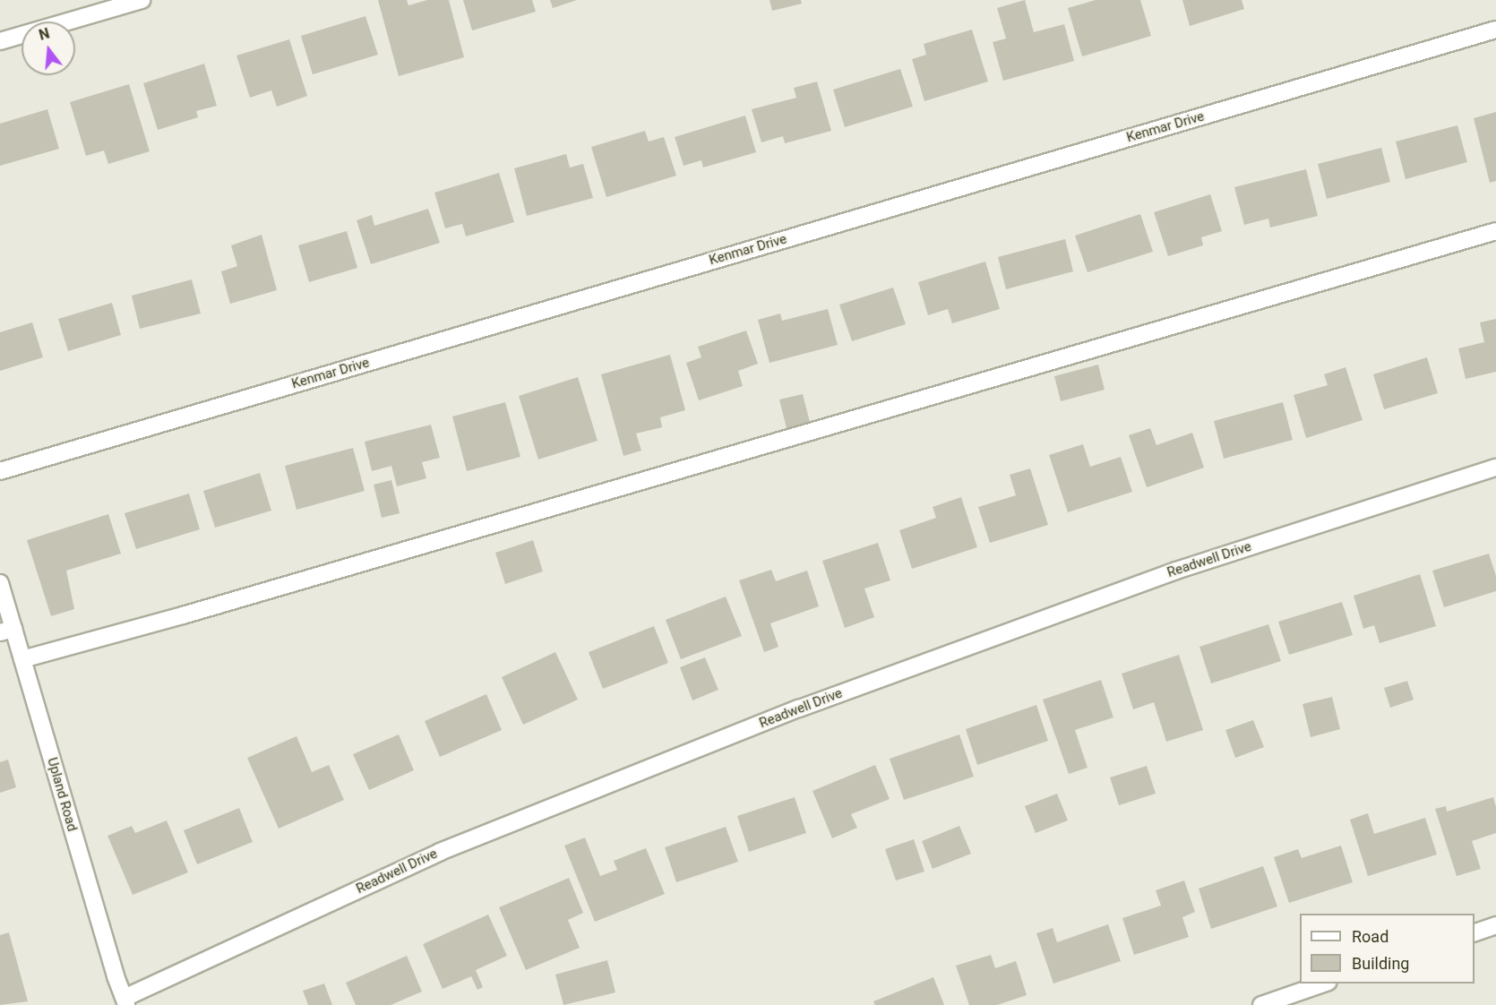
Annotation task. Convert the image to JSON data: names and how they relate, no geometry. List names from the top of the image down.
{
  "streets": {
    "street": ["Kenmar Drive", "Readwell Drive", "Upland Road"]
  },
  "crossings": [
    ["Readwell Drive", "Upland Road"]
  ],
  "legend": ["Road", "Building"],
  "north": "top"
}
